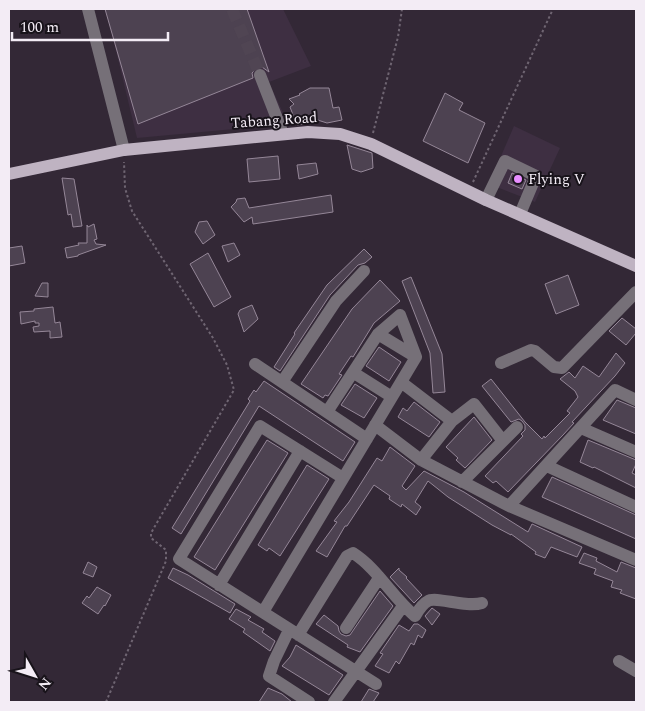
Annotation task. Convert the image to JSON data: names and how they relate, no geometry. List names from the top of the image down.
{
  "streets": {
    "main road": ["Tabang Road"]
  },
  "places": ["Flying V"],
  "scale_bar": "100 m",
  "north": "bottom right"
}
